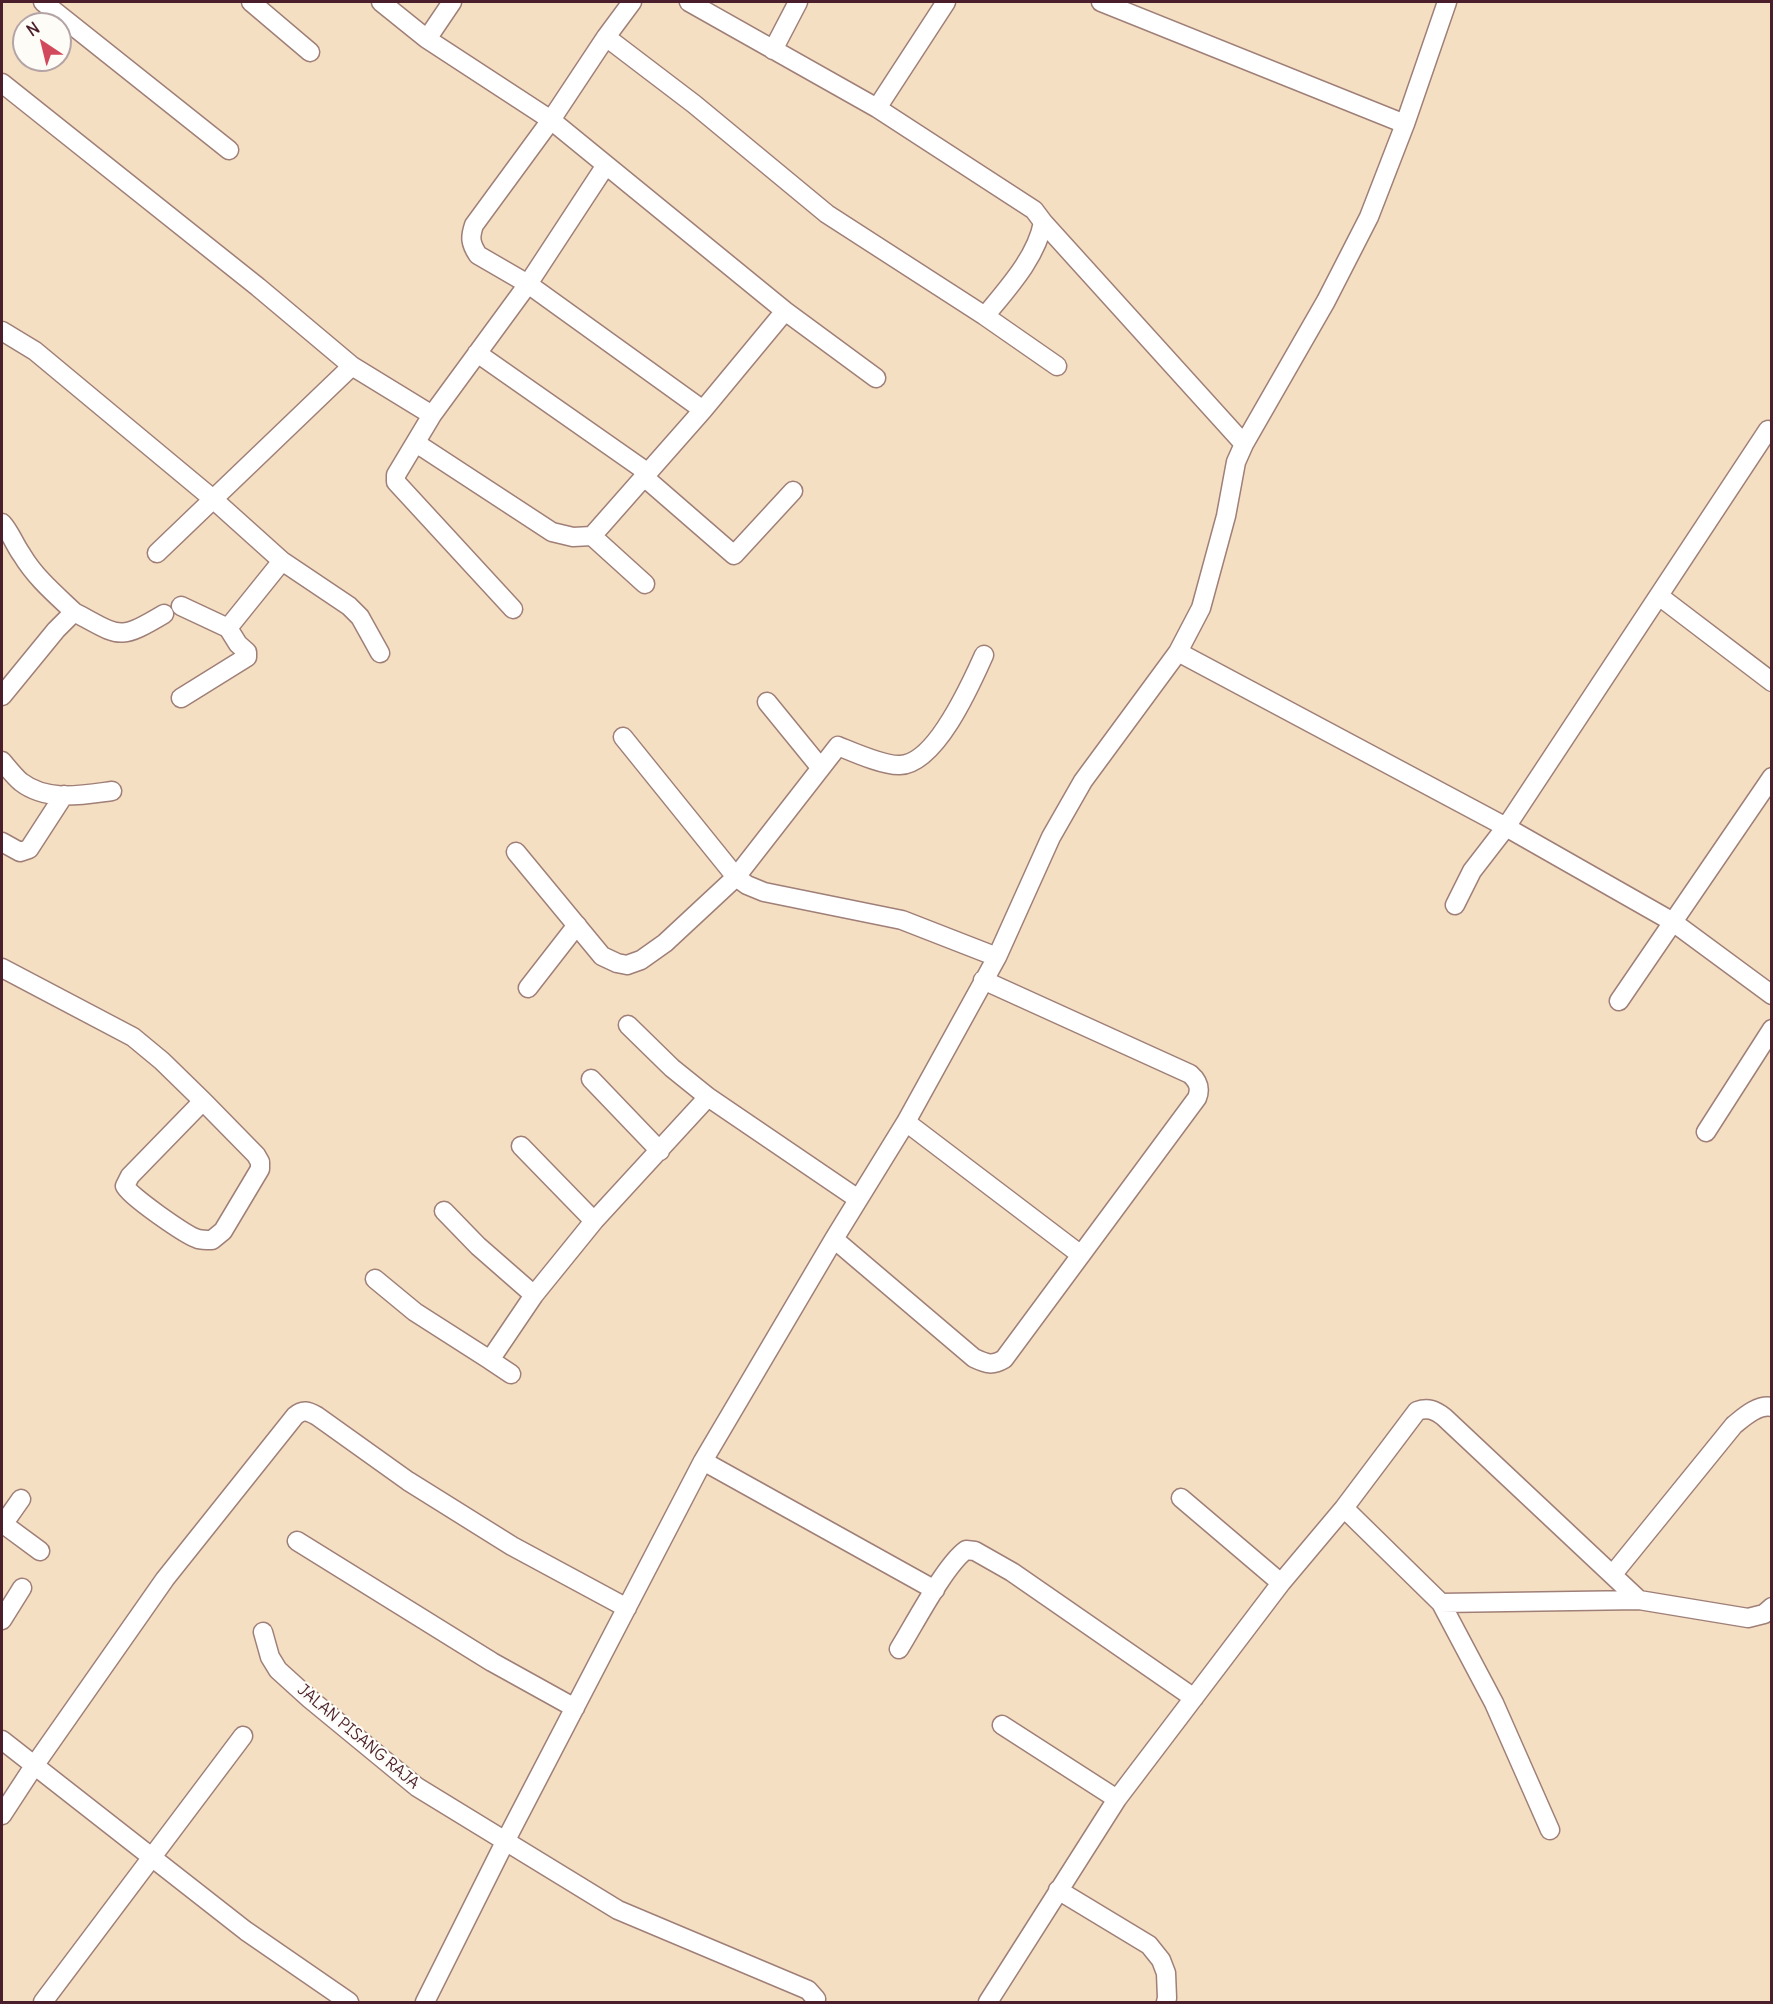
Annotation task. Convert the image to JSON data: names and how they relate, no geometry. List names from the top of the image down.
{
  "streets": {
    "street": ["JALAN PISANG RAJA"]
  },
  "north": "top left"
}
